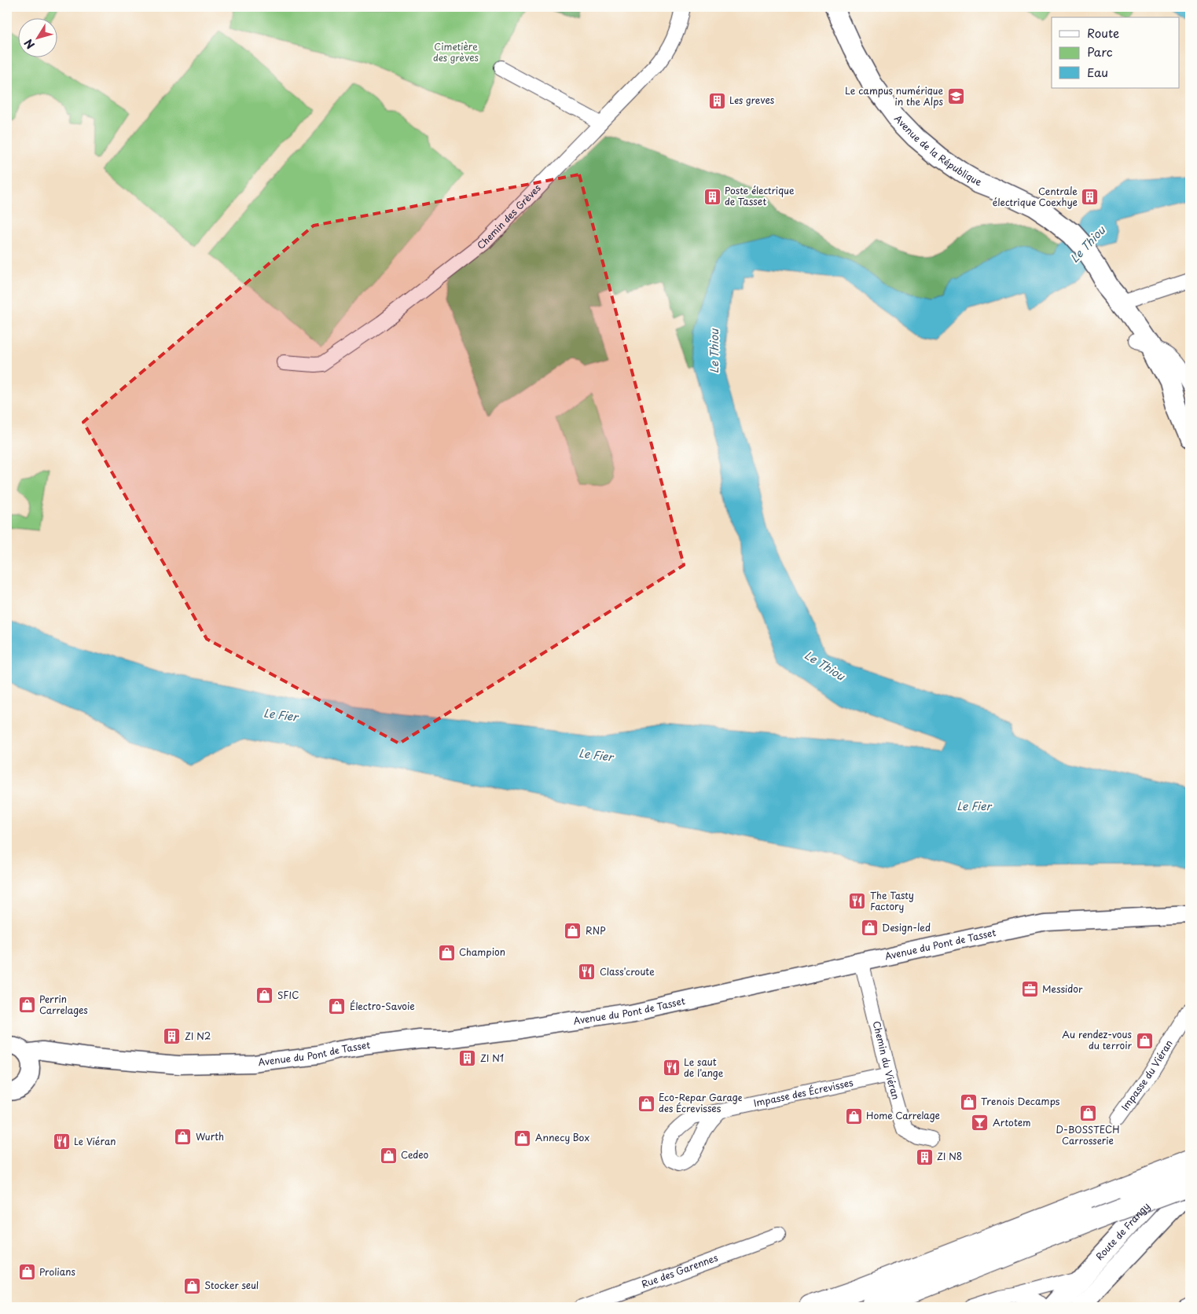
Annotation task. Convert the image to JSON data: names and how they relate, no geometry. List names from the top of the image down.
{
  "streets": {
    "main road": ["Avenue de la République", "Route de Frangy"],
    "street": [
      "Chemin des Grèves",
      "Avenue du Pont de Tasset",
      "Chemin du Viéran",
      "Impasse du Viéran",
      "Impasse des Écrevisses",
      "Rue des Garennes"
    ]
  },
  "crossings": [
    ["Avenue du Pont de Tasset", "Chemin du Viéran"],
    ["Chemin du Viéran", "Impasse des Écrevisses"]
  ],
  "water": ["Le Thiou", "Le Fier"],
  "parks": ["Cimetière des grèves"],
  "places": {
    "school or university": ["Le campus numérique in the Alps"],
    "building": [
      "Les greves",
      "Poste électrique de Tasset",
      "Centrale électrique Coexhye",
      "ZI N2",
      "ZI N1",
      "ZI N8"
    ],
    "restaurant": [
      "The Tasty Factory",
      "Class'croute",
      "Le saut de l'ange",
      "Le Viéran"
    ],
    "shop": [
      "Design-led",
      "RNP",
      "Champion",
      "SFIC",
      "Perrin Carrelages",
      "Électro-Savoie",
      "Au rendez-vous du terroir",
      "Trenois Decamps",
      "Eco-Repar Garage des Écrevisses",
      "D-BOSSTECH Carrosserie",
      "Home Carrelage",
      "Wurth",
      "Annecy Box",
      "Cedeo",
      "Prolians",
      "Stocker seul"
    ],
    "office": ["Messidor"],
    "bar": ["Artotem"]
  },
  "legend": ["Route", "Parc", "Eau"],
  "north": "bottom left"
}
